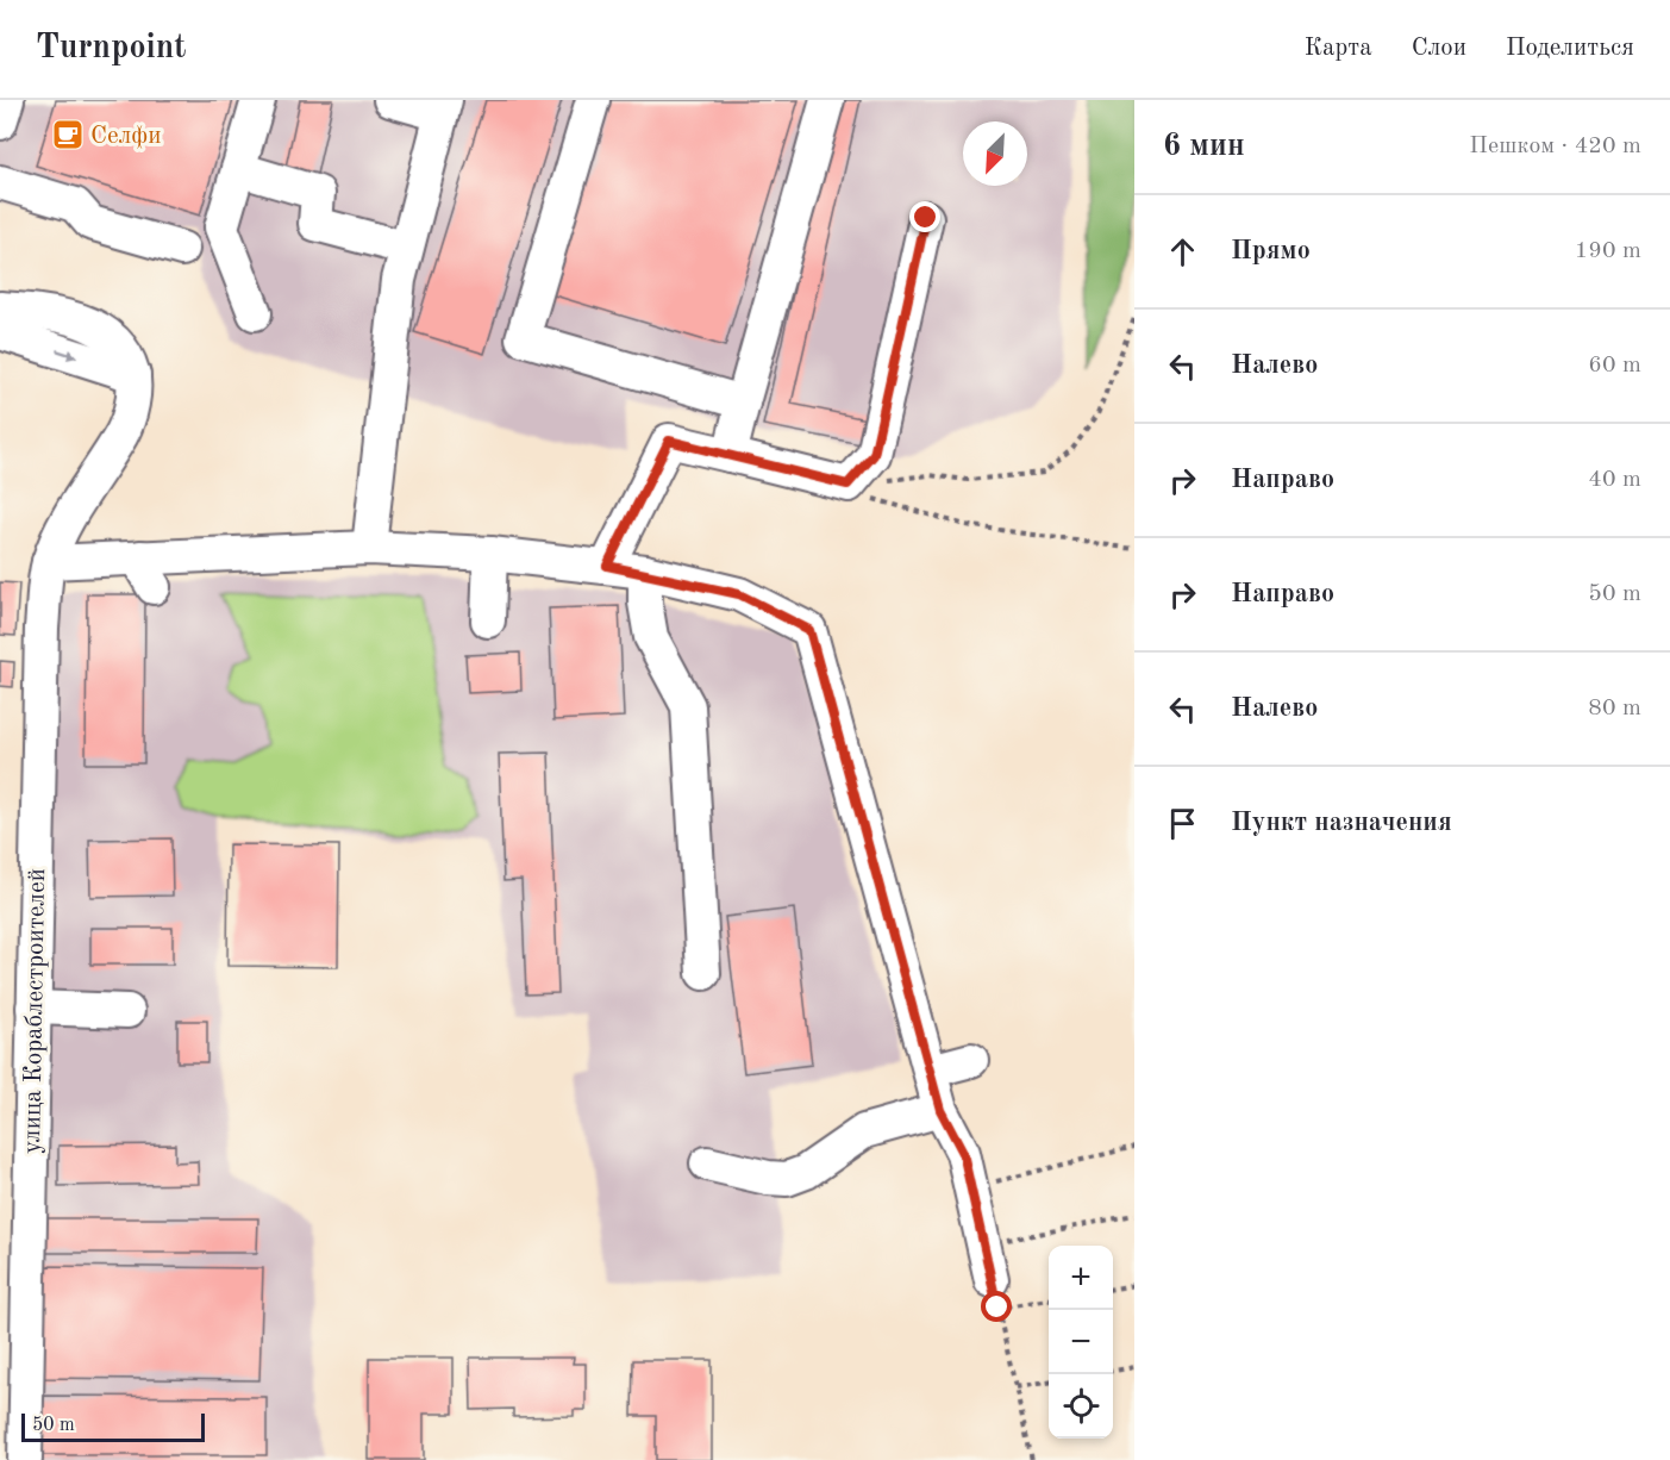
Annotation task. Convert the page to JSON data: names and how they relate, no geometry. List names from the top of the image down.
{
  "streets": {
    "street": ["улица Кораблестроителей"]
  },
  "places": {
    "cafe": ["Селфи"]
  },
  "scale_bar": "50 m",
  "north": "bottom left",
  "page": {
    "header": "Turnpoint",
    "nav": ["Карта", "Слои", "Поделиться"],
    "heading": ["6 мин", "Пешком · 420 m"],
    "list": [
      ["Прямо", "190 m"],
      ["Налево", "60 m"],
      ["Направо", "40 m"],
      ["Направо", "50 m"],
      ["Налево", "80 m"],
      "Пункт назначения"
    ],
    "map_buttons": ["+", "−"],
    "scale": "50 m"
  }
}
